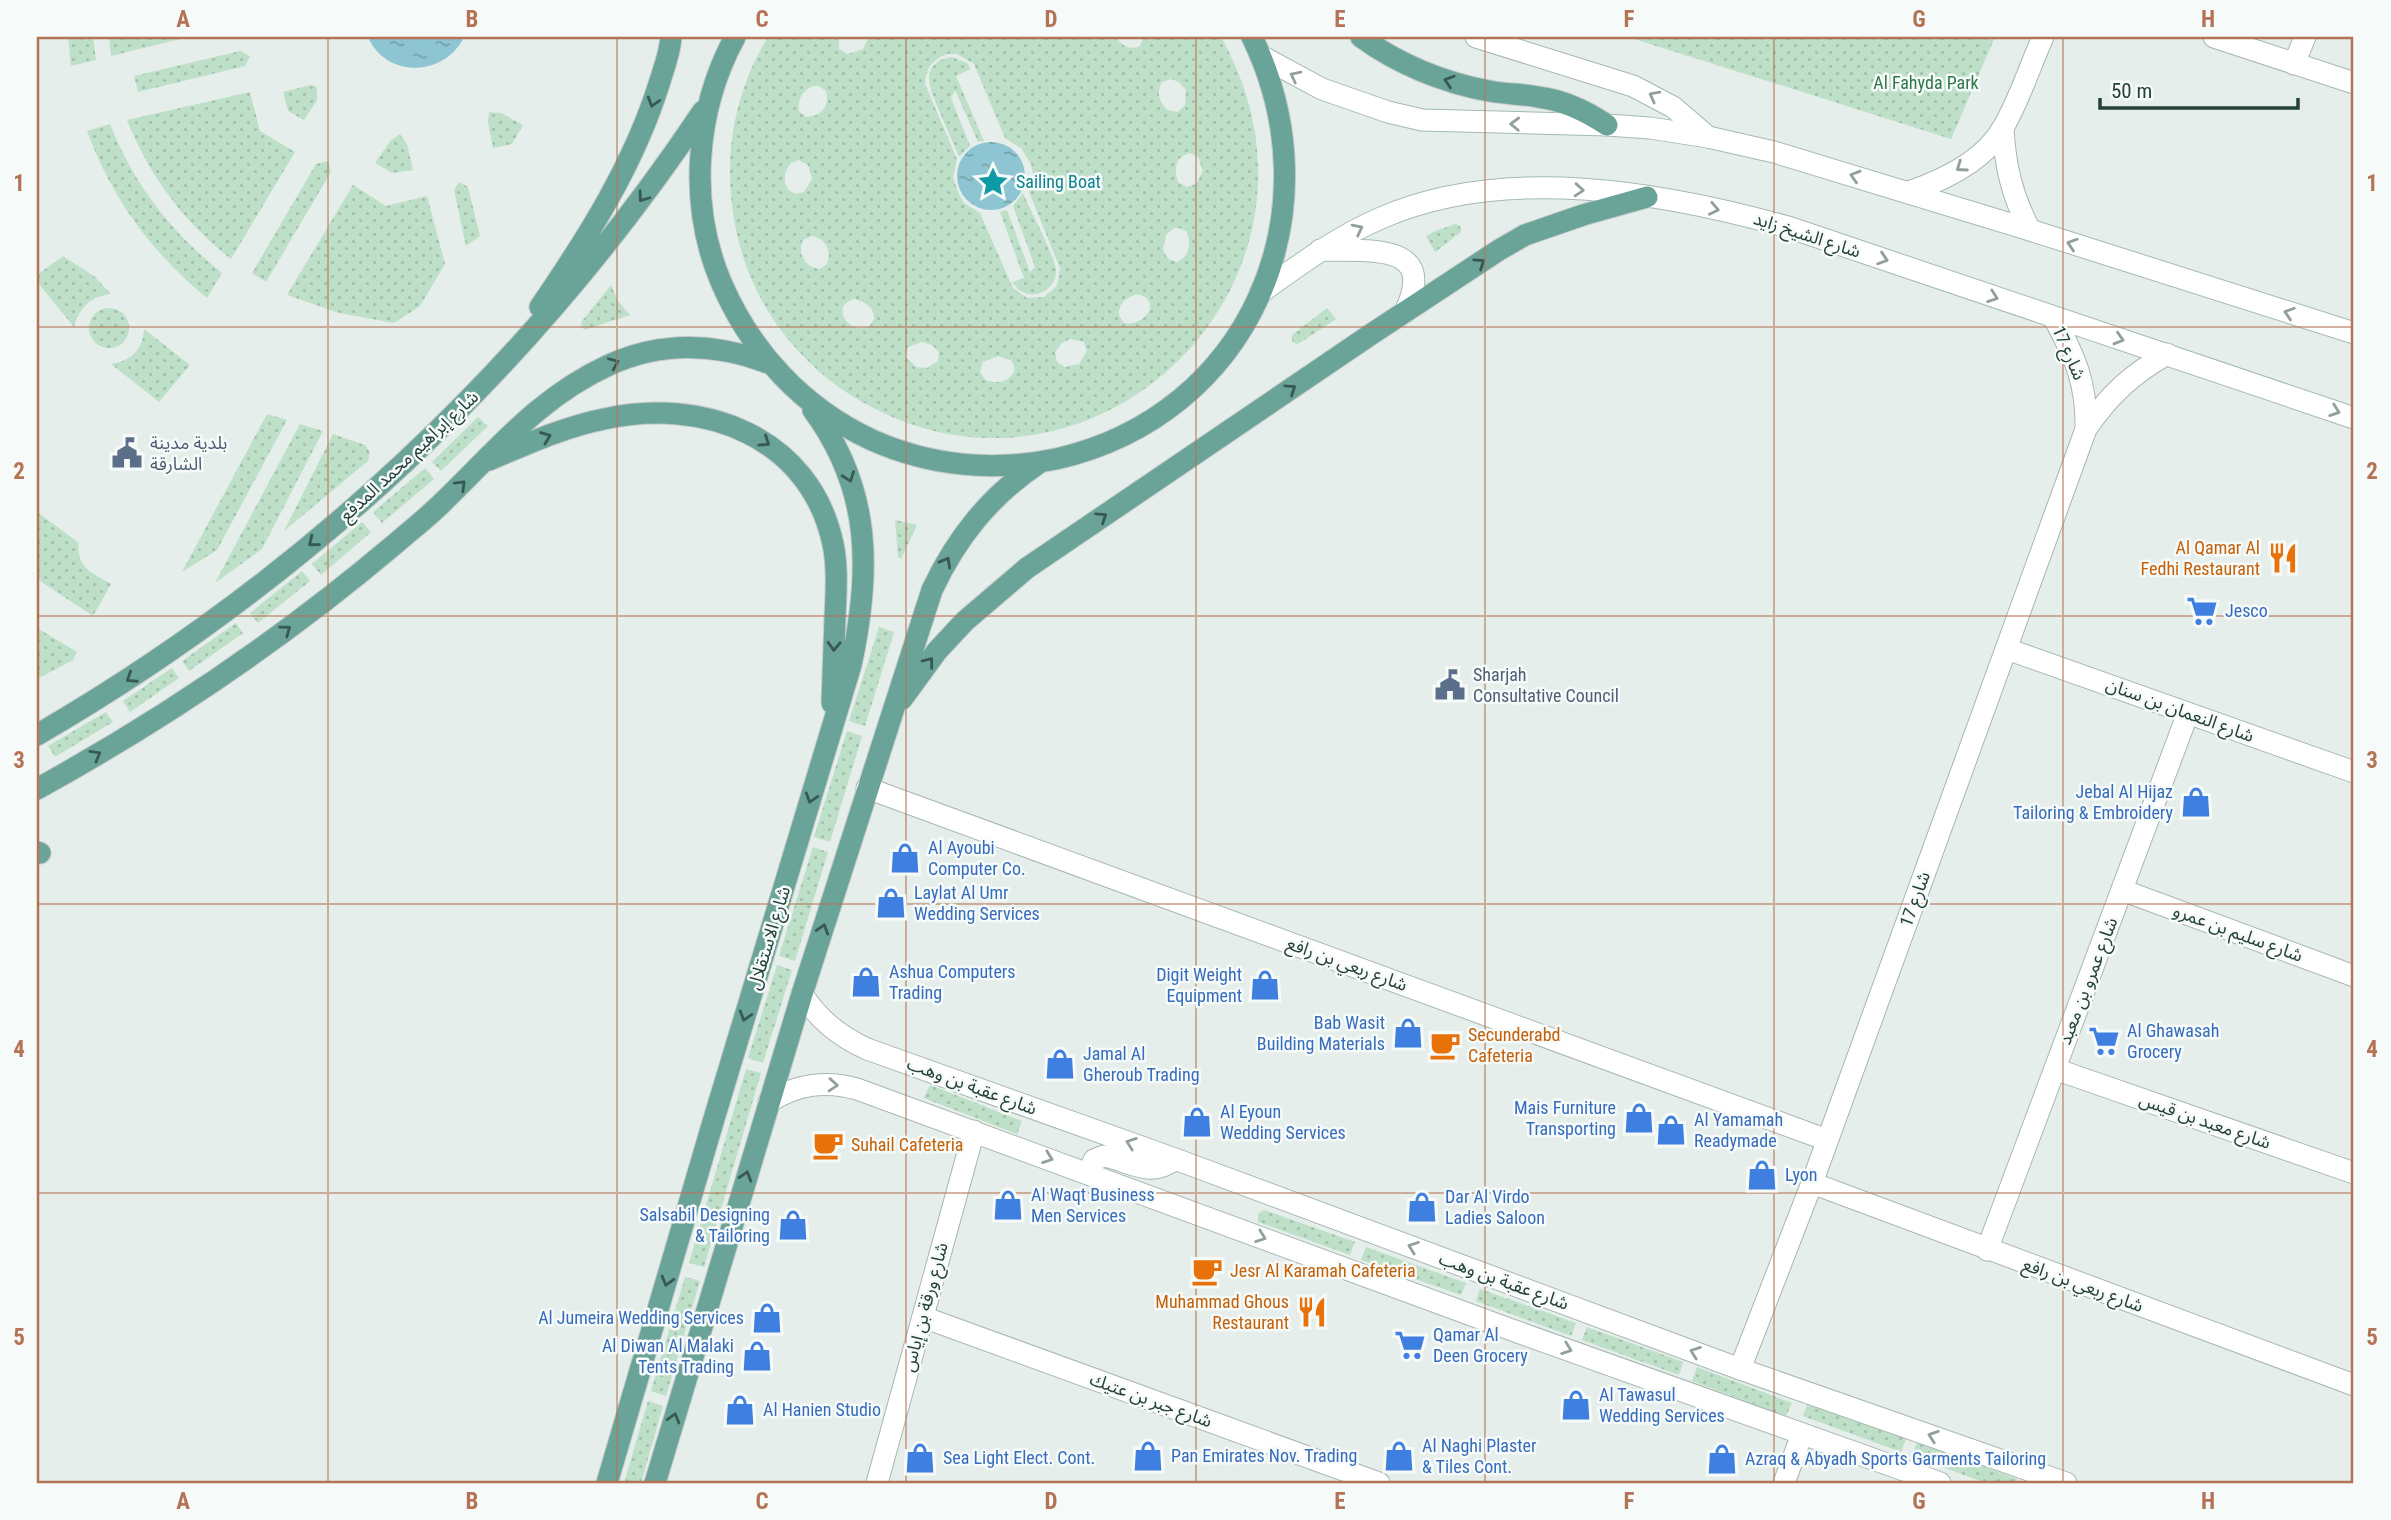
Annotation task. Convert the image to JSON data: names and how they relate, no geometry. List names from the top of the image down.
{
  "streets": {
    "main road": ["شارع إبراهيم محمد المدفع", "شارع الاستقلال"],
    "street": [
      "شارع الشيخ زايد",
      "شارع 17",
      "شارع النعمان بن سنان",
      "شارع سليم بن عمرو",
      "شارع ربعي بن رافع",
      "شارع عمرو بن معبد",
      "شارع عقبة بن وهب",
      "شارع معبد بن قيس",
      "شارع ورقة بن إياس",
      "شارع جبر بن عتيك"
    ]
  },
  "crossings": [
    ["شارع الشيخ زايد", "شارع 17"],
    ["شارع 17", "شارع النعمان بن سنان"],
    ["شارع 17", "شارع ربعي بن رافع"],
    ["شارع 17", "شارع عقبة بن وهب"],
    ["شارع النعمان بن سنان", "شارع عمرو بن معبد"],
    ["شارع سليم بن عمرو", "شارع عمرو بن معبد"],
    ["شارع ربعي بن رافع", "شارع عمرو بن معبد"],
    ["شارع عمرو بن معبد", "شارع معبد بن قيس"],
    ["شارع ورقة بن إياس", "شارع جبر بن عتيك"]
  ],
  "parks": ["Al Fahyda Park"],
  "places": {
    "place": ["Sailing Boat"],
    "public building": ["بلدية مدينة الشارقة", "Sharjah Consultative Council"],
    "restaurant": ["Al Qamar Al Fedhi Restaurant", "Muhammad Ghous Restaurant"],
    "supermarket": ["Jesco", "Al Ghawasah Grocery", "Qamar Al Deen Grocery"],
    "shop": [
      "Jebal Al Hijaz Tailoring & Embroidery",
      "Al Ayoubi Computer Co.",
      "Laylat Al Umr Wedding Services",
      "Ashua Computers Trading",
      "Digit Weight Equipment",
      "Bab Wasit Building Materials",
      "Jamal Al Gheroub Trading",
      "Mais Furniture Transporting",
      "Al Eyoun Wedding Services",
      "Al Yamamah Readymade",
      "Lyon",
      "Al Waqt Business Men Services",
      "Dar Al Virdo Ladies Saloon",
      "Salsabil Designing & Tailoring",
      "Al Jumeira Wedding Services",
      "Al Diwan Al Malaki Tents Trading",
      "Al Tawasul Wedding Services",
      "Al Hanien Studio",
      "Pan Emirates Nov. Trading",
      "Al Naghi Plaster & Tiles Cont.",
      "Sea Light Elect. Cont.",
      "Azraq & Abyadh Sports Garments Tailoring"
    ],
    "cafe": ["Secunderabd Cafeteria", "Suhail Cafeteria", "Jesr Al Karamah Cafeteria"]
  },
  "scale_bar": "50 m",
  "grid": {
    "columns": [
      "A",
      "B",
      "C",
      "D",
      "E",
      "F",
      "G",
      "H"
    ],
    "rows": [
      "1",
      "2",
      "3",
      "4",
      "5"
    ]
  }
}
